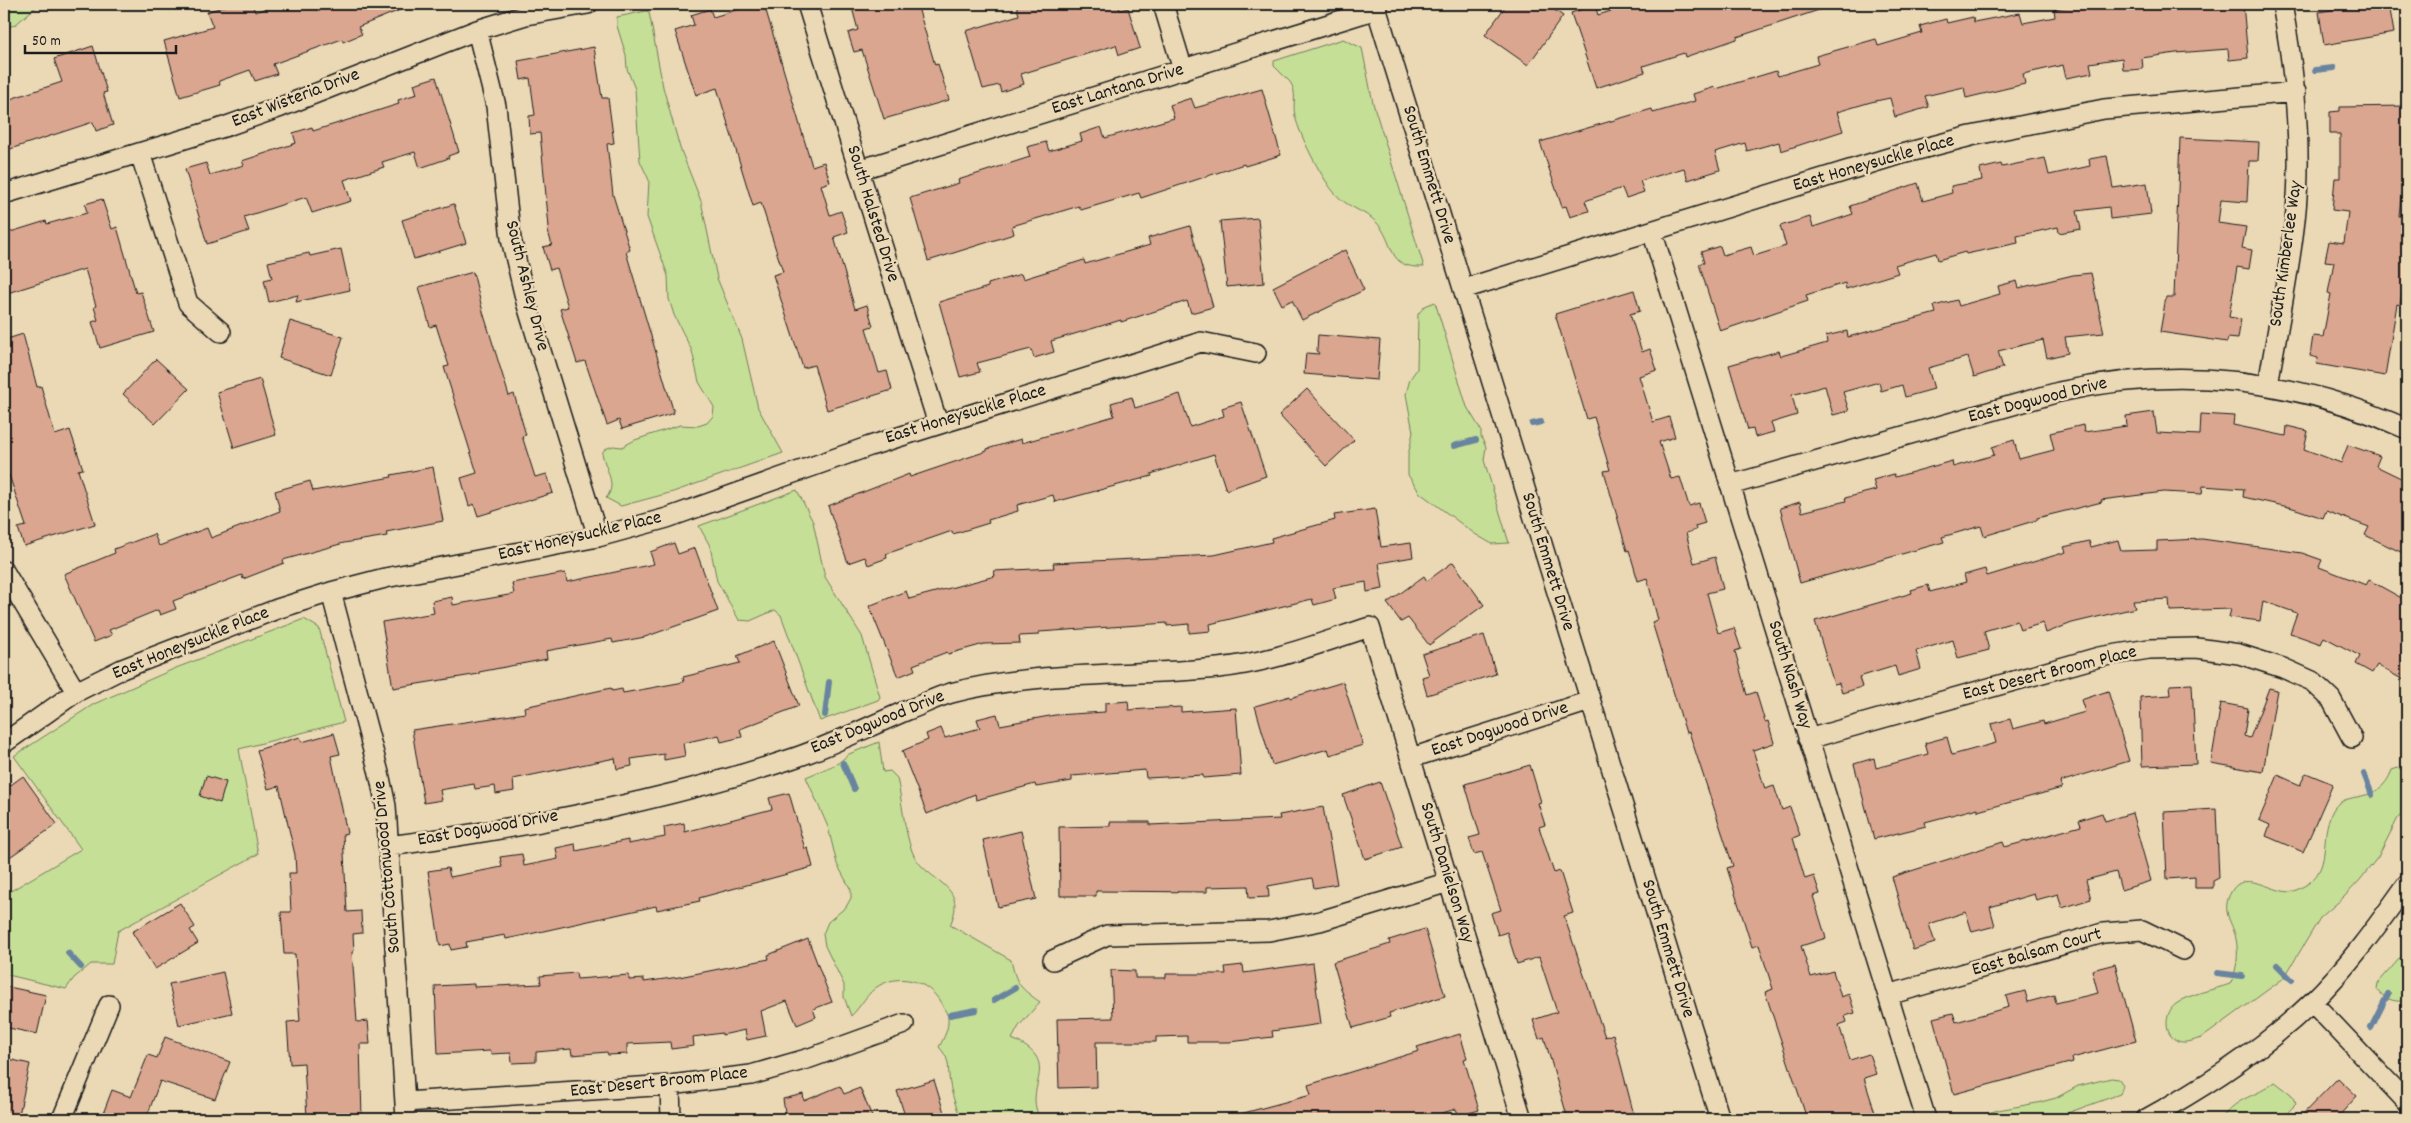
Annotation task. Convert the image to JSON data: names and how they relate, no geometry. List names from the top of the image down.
{
  "streets": {
    "street": [
      "East Lantana Drive",
      "East Wisteria Drive",
      "East Honeysuckle Place",
      "South Emmett Drive",
      "South Halsted Drive",
      "South Kimberlee Way",
      "South Ashley Drive",
      "East Dogwood Drive",
      "East Desert Broom Place",
      "South Nash Way",
      "South Cottonwood Drive",
      "South Danielson Way",
      "East Balsam Court"
    ]
  },
  "crossings": [
    ["East Lantana Drive", "South Emmett Drive"],
    ["East Lantana Drive", "South Halsted Drive"],
    ["East Wisteria Drive", "South Ashley Drive"],
    ["East Honeysuckle Place", "South Emmett Drive"],
    ["East Honeysuckle Place", "South Halsted Drive"],
    ["East Honeysuckle Place", "South Kimberlee Way"],
    ["East Honeysuckle Place", "South Ashley Drive"],
    ["East Honeysuckle Place", "South Nash Way"],
    ["East Honeysuckle Place", "South Cottonwood Drive"],
    ["South Emmett Drive", "East Dogwood Drive"],
    ["South Kimberlee Way", "East Dogwood Drive"],
    ["East Dogwood Drive", "South Nash Way"],
    ["East Dogwood Drive", "South Cottonwood Drive"],
    ["East Dogwood Drive", "South Danielson Way"],
    ["East Desert Broom Place", "South Nash Way"],
    ["East Desert Broom Place", "South Cottonwood Drive"],
    ["South Nash Way", "East Balsam Court"]
  ],
  "scale_bar": "50 m"
}
